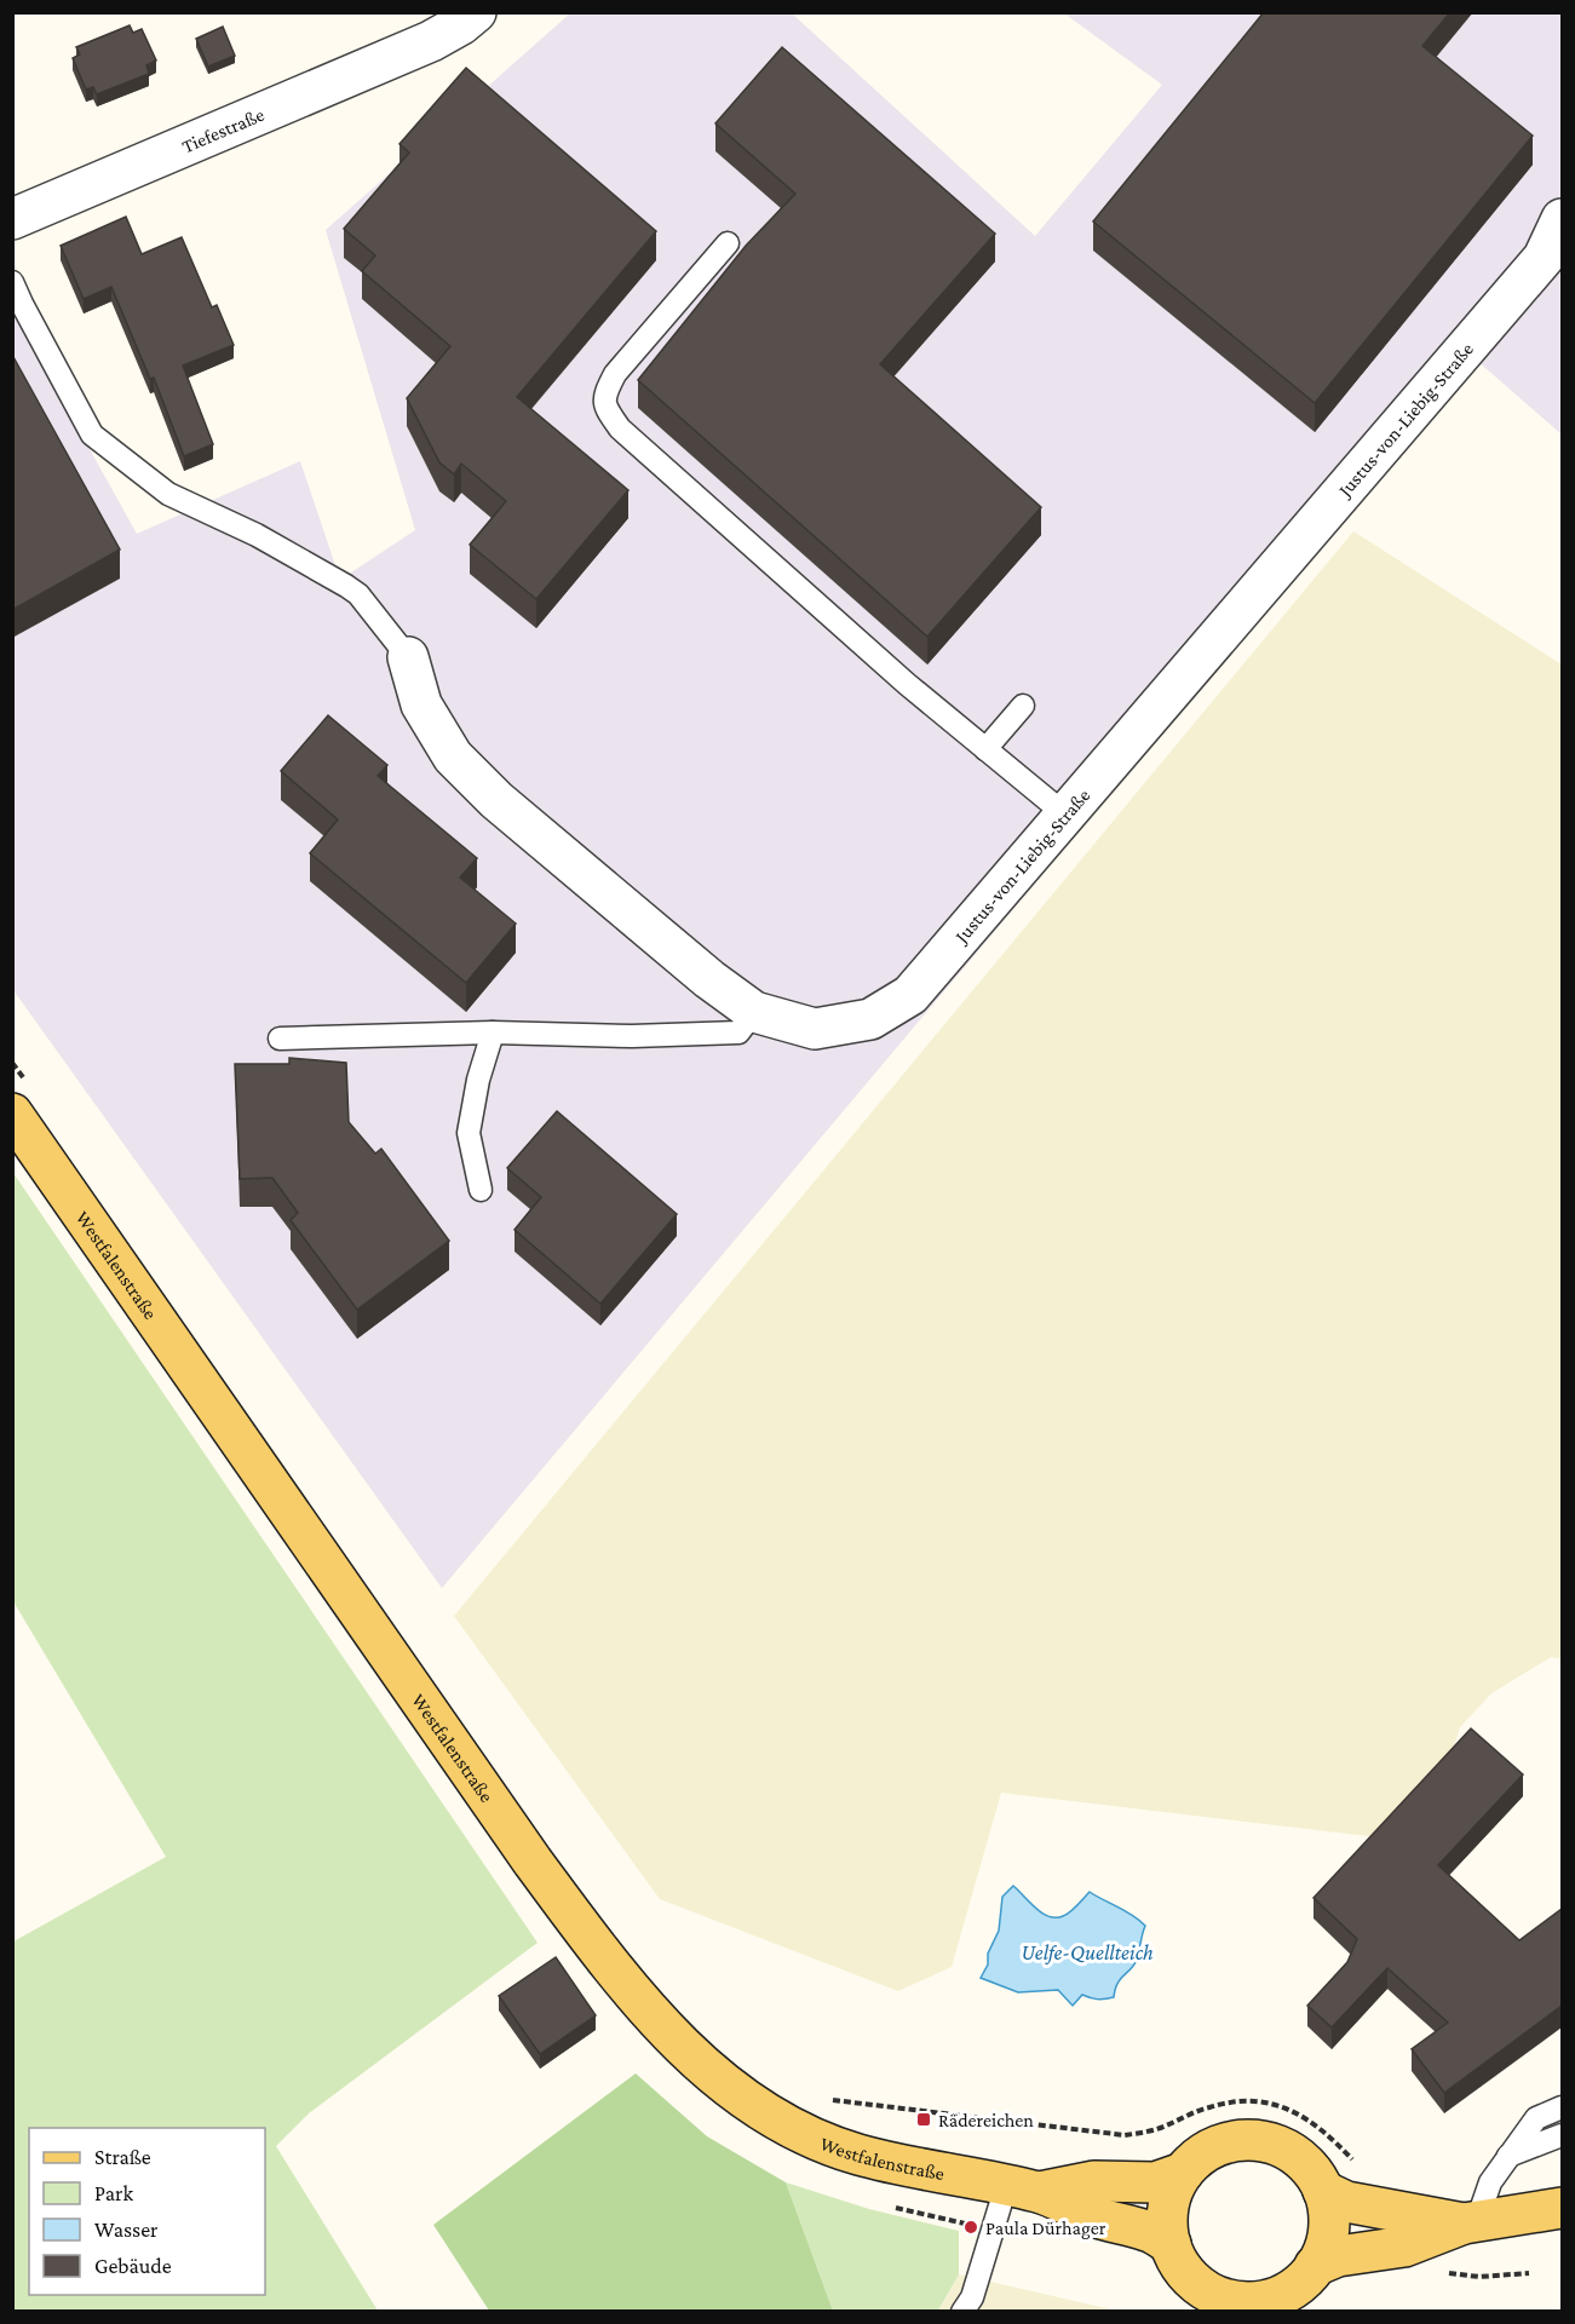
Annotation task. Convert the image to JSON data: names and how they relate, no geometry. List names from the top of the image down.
{
  "streets": {
    "main road": ["Westfalenstraße"],
    "street": ["Tiefestraße", "Justus-von-Liebig-Straße"]
  },
  "water": ["Uelfe-Quellteich"],
  "places": {
    "transit": ["Rädereichen"],
    "other": ["Paula Dürhager"]
  },
  "legend": [
    "Straße",
    "Park",
    "Wasser",
    "Gebäude"
  ]
}
